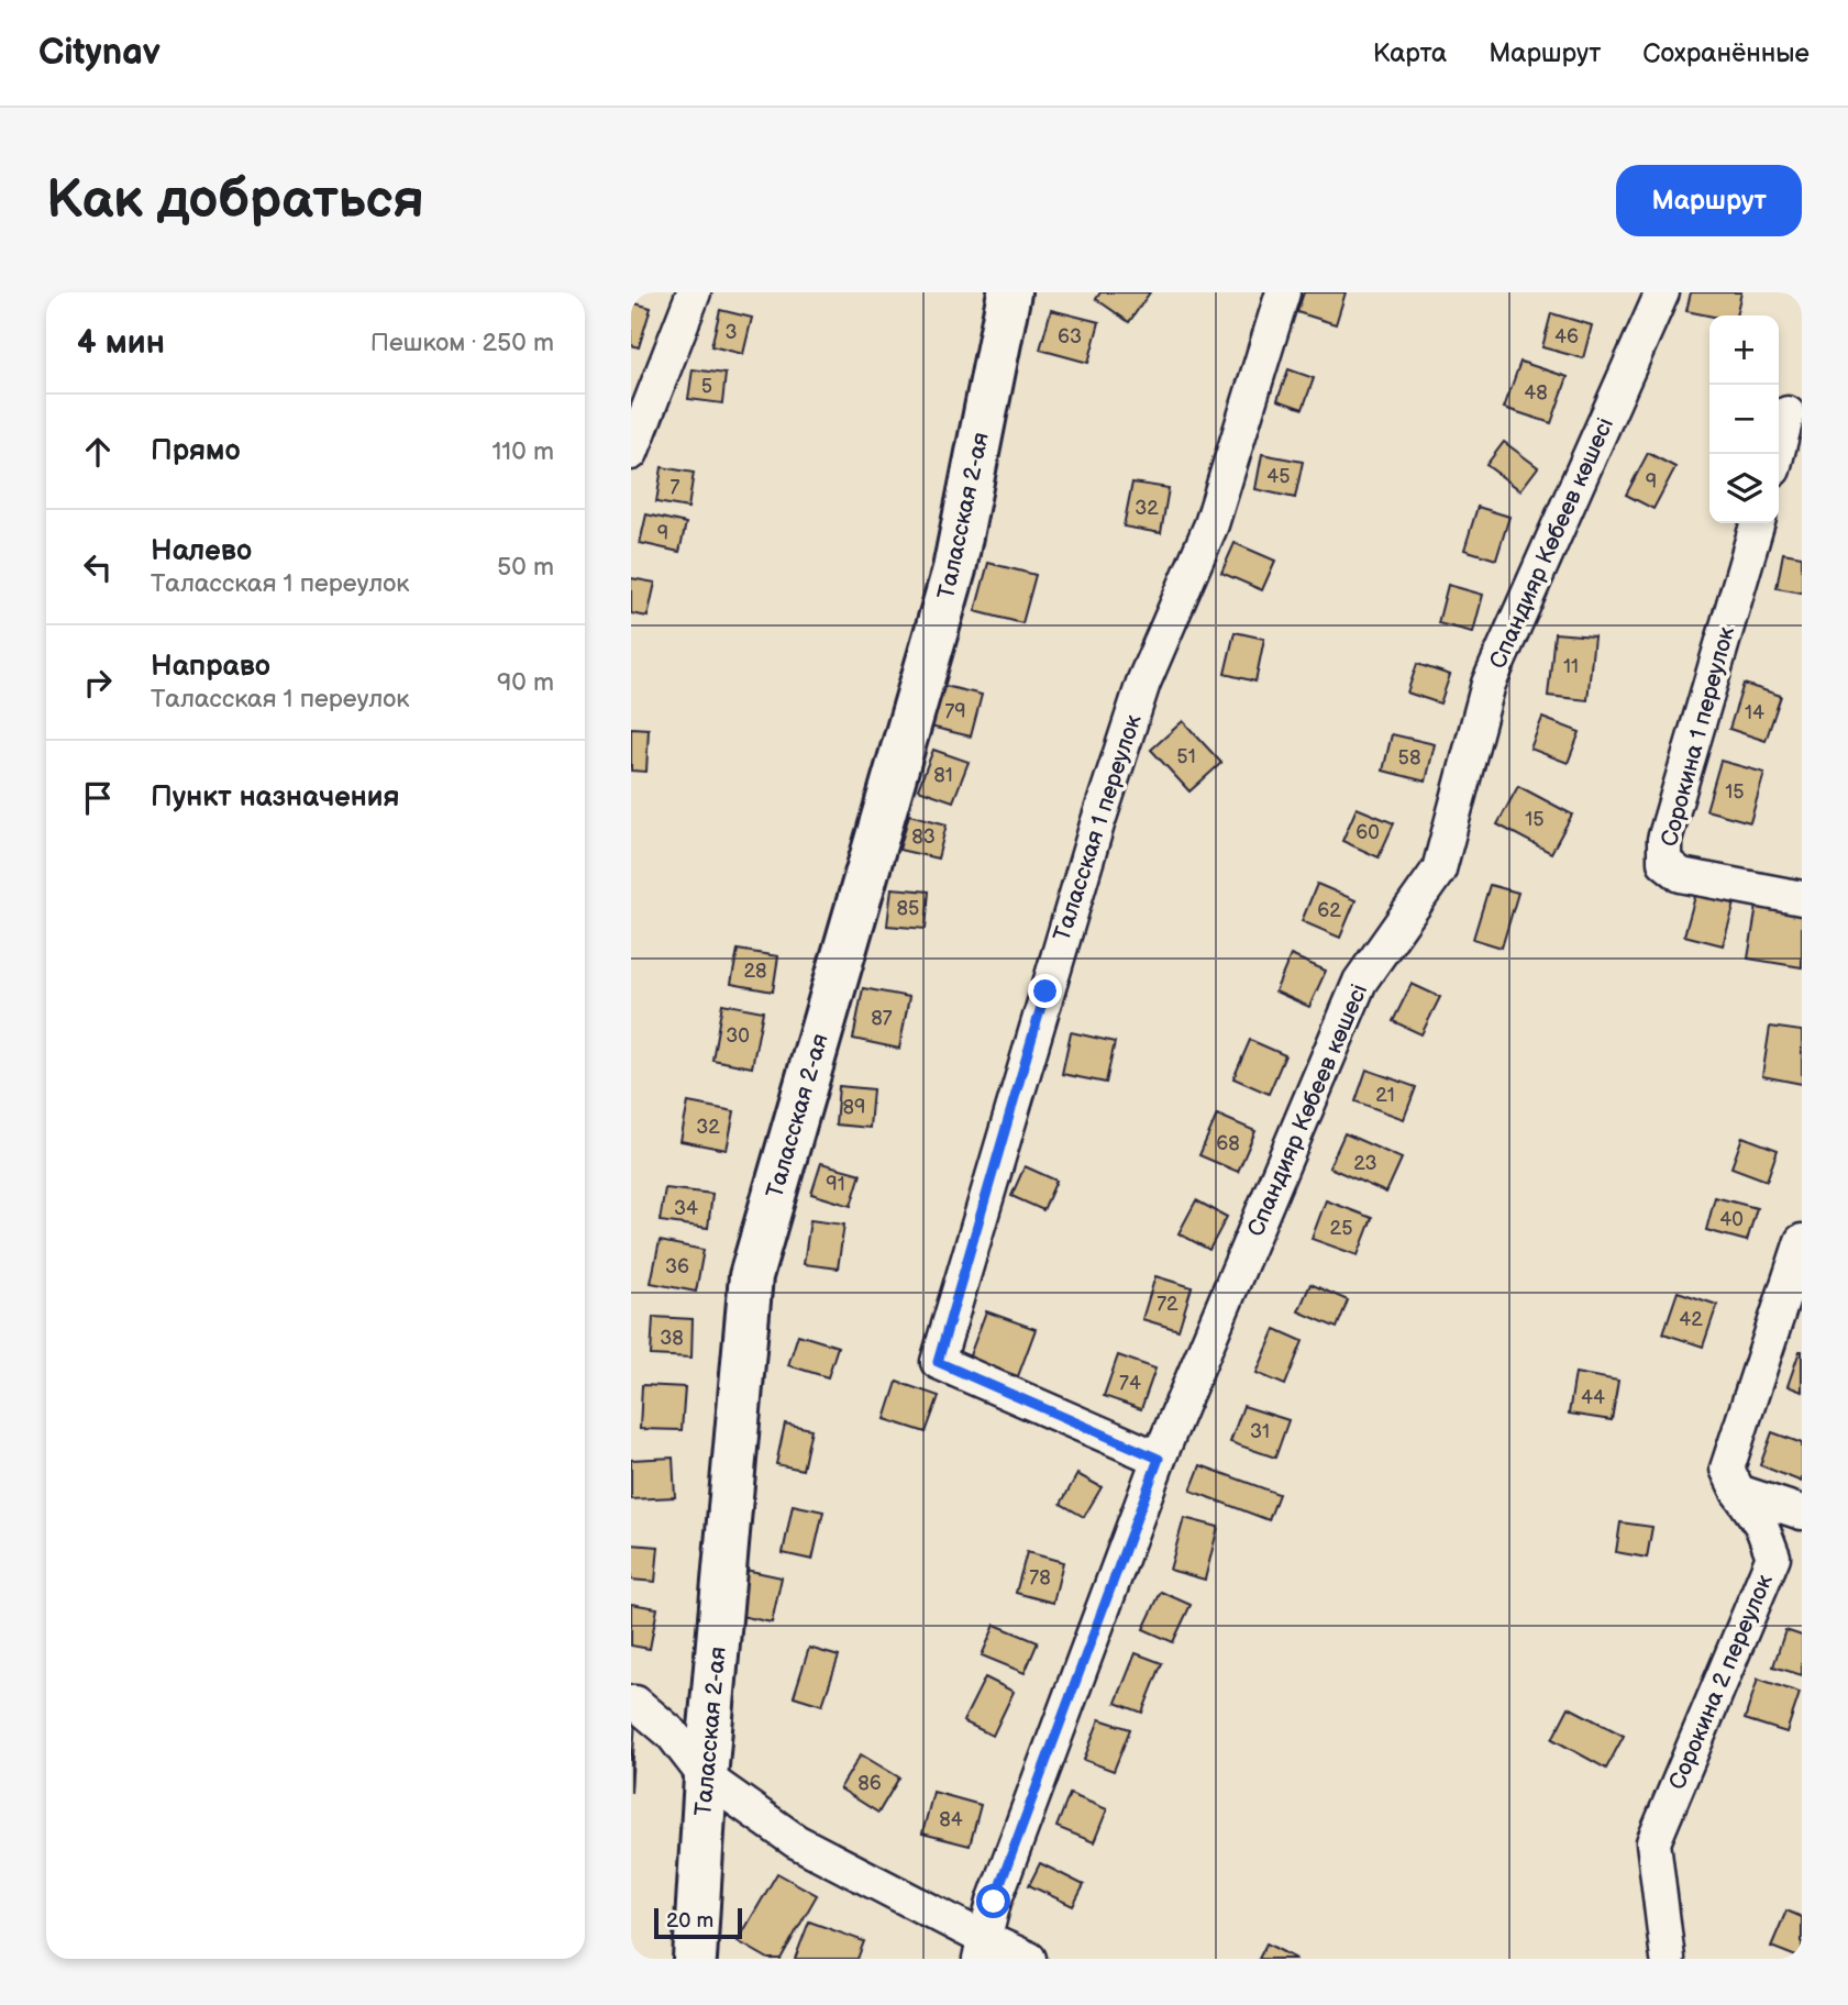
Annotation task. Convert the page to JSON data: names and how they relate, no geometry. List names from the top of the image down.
{
  "streets": {
    "street": [
      "Таласская 2-ая",
      "Спандияр Көбеев көшесі",
      "Сорокина 1 переулок",
      "Таласская 1 переулок",
      "Сорокина 2 переулок"
    ]
  },
  "crossings": [
    ["Спандияр Көбеев көшесі", "Таласская 1 переулок"]
  ],
  "house_numbers": [
    "3",
    "63",
    "46",
    "5",
    "48",
    "45",
    "9",
    "7",
    "32",
    "9",
    "11",
    "79",
    "14",
    "51",
    "58",
    "81",
    "15",
    "15",
    "60",
    "83",
    "85",
    "62",
    "28",
    "87",
    "30",
    "21",
    "89",
    "32",
    "68",
    "23",
    "91",
    "34",
    "40",
    "25",
    "36",
    "72",
    "42",
    "38",
    "74",
    "44",
    "31",
    "78",
    "86",
    "84"
  ],
  "scale_bar": "20 m",
  "page": {
    "header": "Citynav",
    "nav": ["Карта", "Маршрут", "Сохранённые"],
    "buttons": "Маршрут",
    "title": "Как добраться",
    "heading": ["4 мин", "Пешком · 250 m"],
    "map_buttons": ["+", "−"],
    "list": [
      ["Прямо", "110 m"],
      ["Налево", "Таласская 1 переулок", "50 m"],
      ["Направо", "Таласская 1 переулок", "90 m"],
      "Пункт назначения"
    ],
    "scale": "20 m"
  }
}
